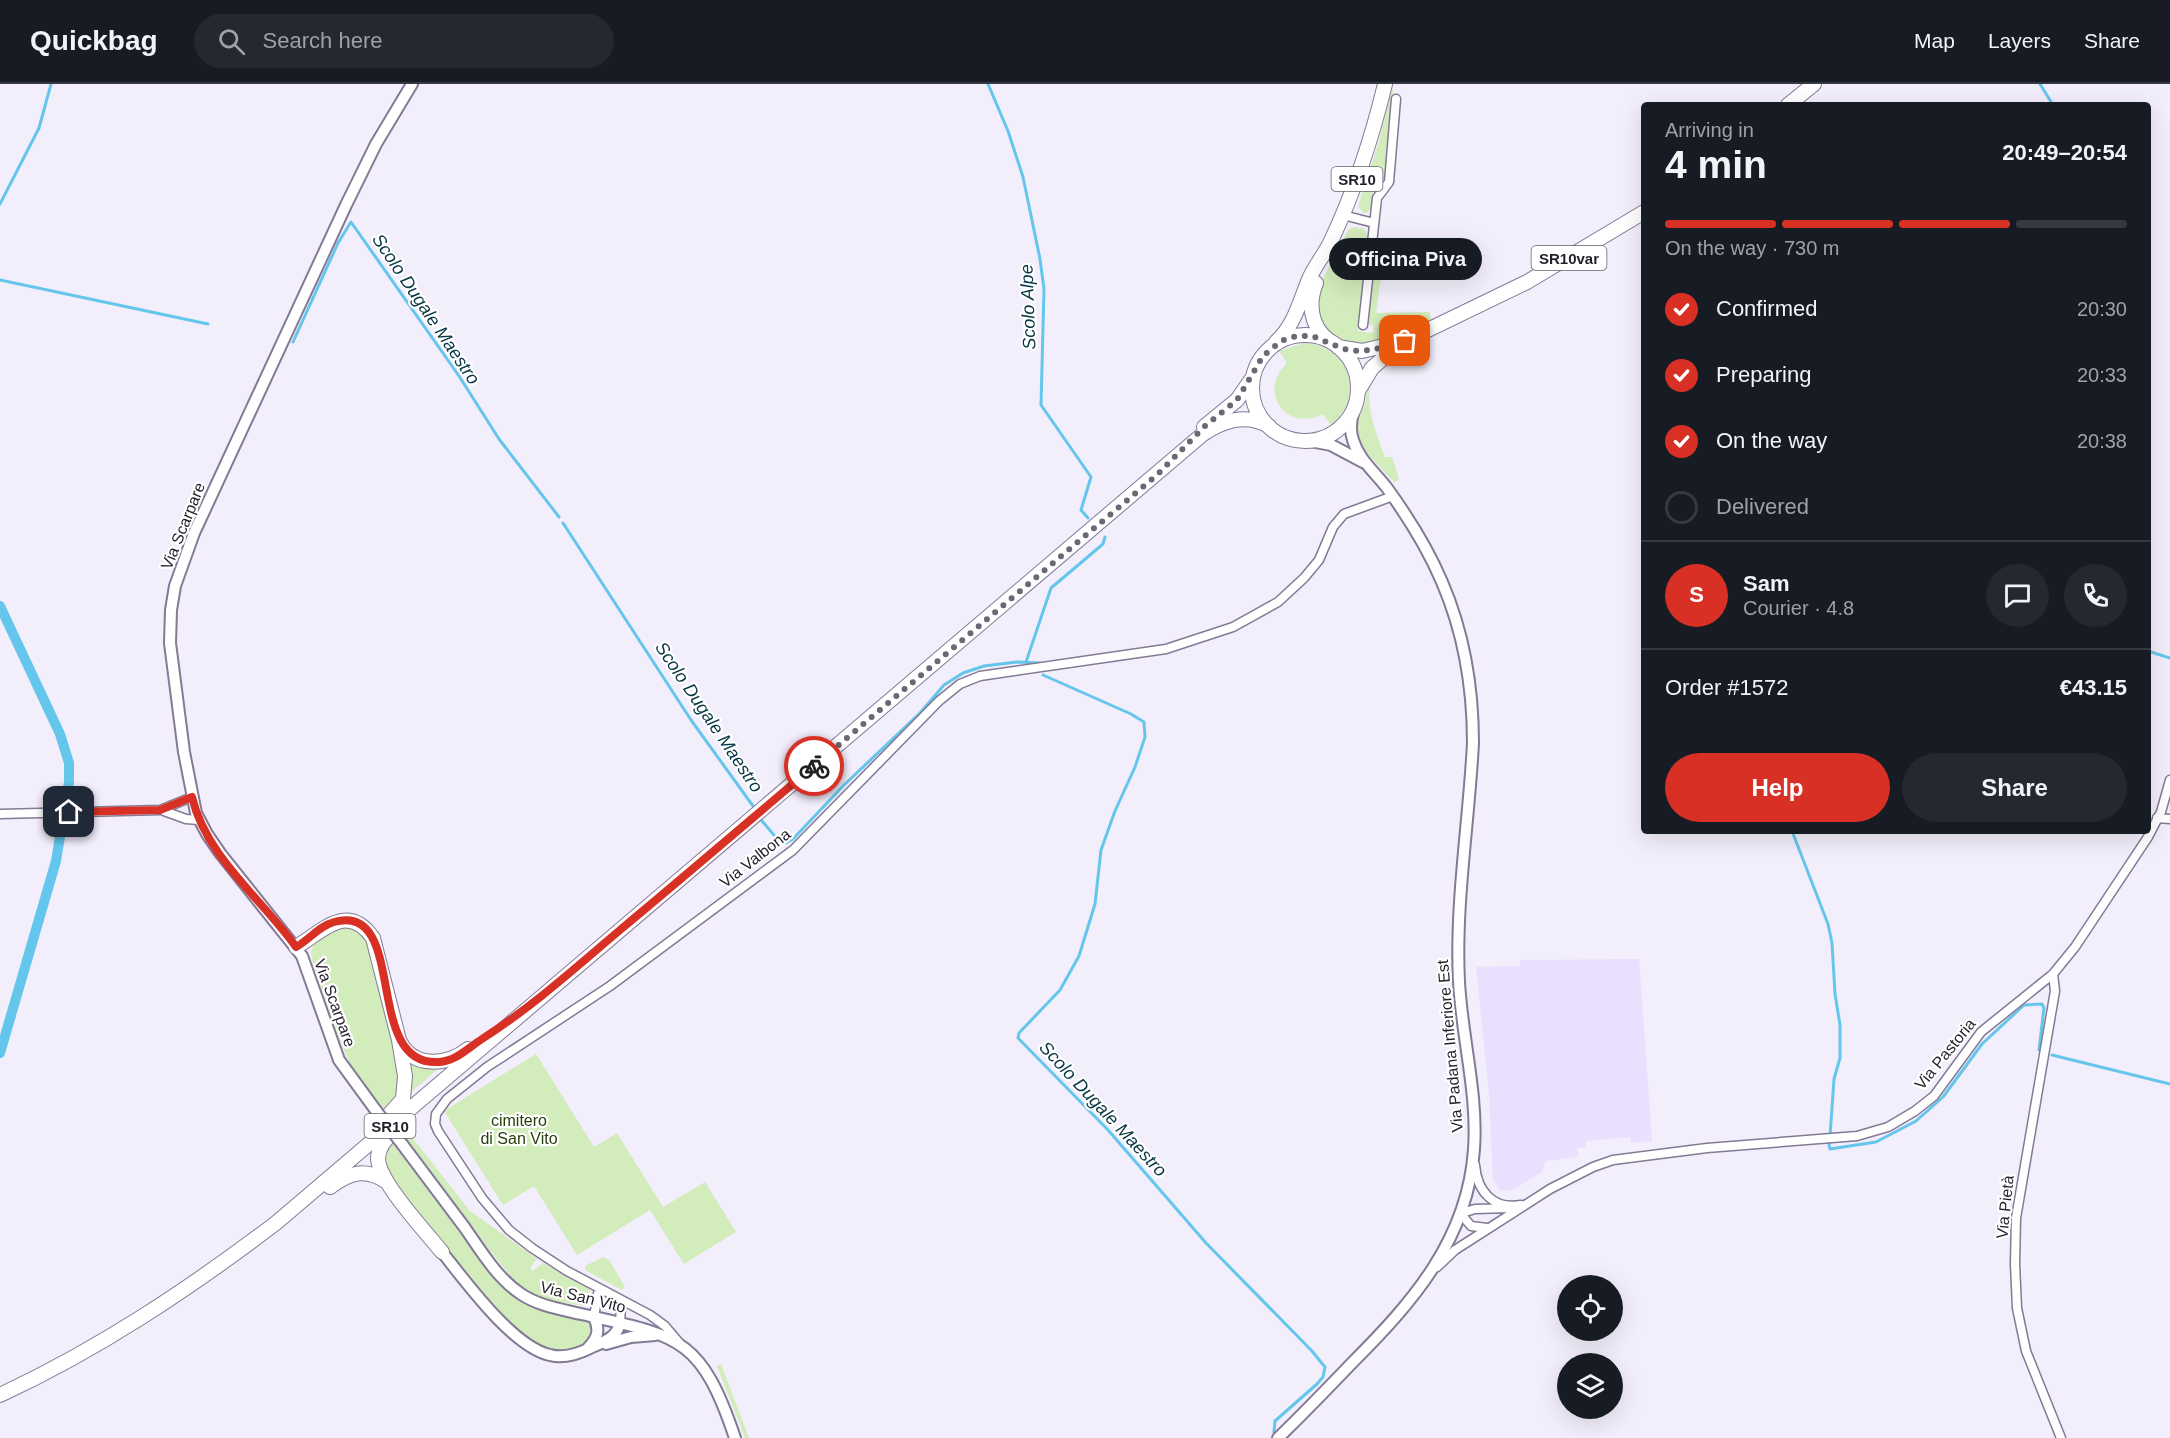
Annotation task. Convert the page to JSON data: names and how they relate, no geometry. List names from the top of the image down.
{
  "streets": {
    "main road": ["SR10", "SR10var"],
    "street": [
      "Via Scarpare",
      "Via Valbona",
      "Via Padana Inferiore Est",
      "Via Pastoria",
      "Via Pietà",
      "Via San Vito"
    ]
  },
  "crossings": [
    ["SR10", "SR10var"],
    ["SR10", "Via Padana Inferiore Est"],
    ["SR10var", "Via Padana Inferiore Est"],
    ["Via Scarpare", "Via San Vito"],
    ["Via Valbona", "Via Padana Inferiore Est"],
    ["Via Valbona", "Via San Vito"],
    ["Via Padana Inferiore Est", "Via Pastoria"],
    ["Via Pastoria", "Via Pietà"]
  ],
  "water": ["Scolo Alpe", "Scolo Dugale Maestro"],
  "parks": ["cimitero di San Vito"],
  "places": ["Officina Piva"],
  "page": {
    "header": "Quickbag",
    "search": "Search here",
    "nav": ["Map", "Layers", "Share"],
    "heading": ["4 min", "Arriving in", "20:49–20:54"],
    "panel": [
      "Sam",
      "Courier · 4.8",
      "Order #1572",
      "€43.15"
    ],
    "bar": "On the way · 730 m",
    "bubble": "Officina Piva",
    "list": [
      ["Confirmed", "20:30"],
      ["Preparing", "20:33"],
      ["On the way", "20:38"],
      "Delivered"
    ],
    "round": "S",
    "buttons": ["Help", "Share"]
  }
}
